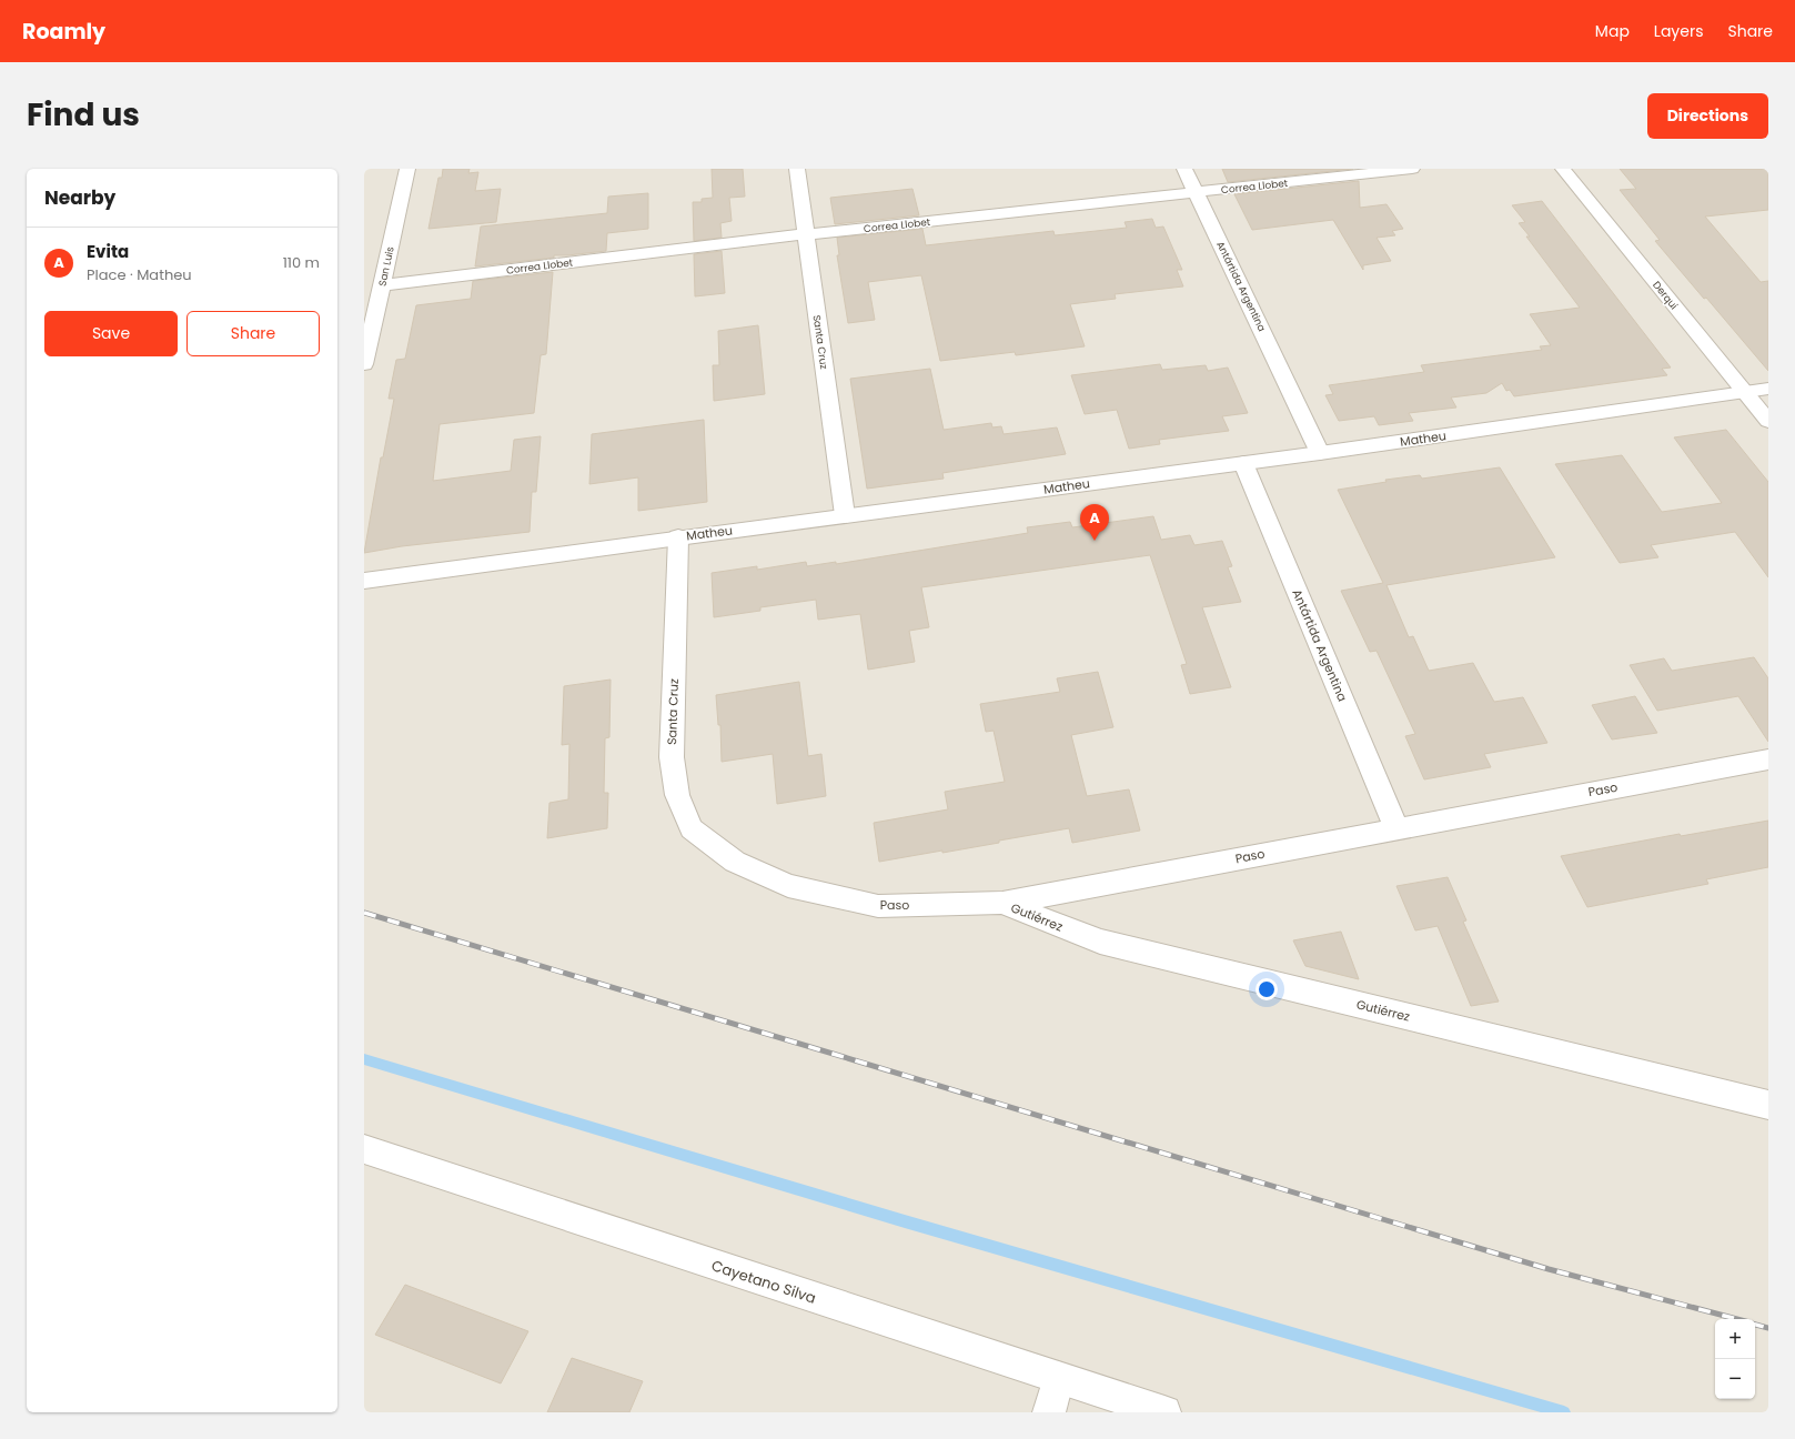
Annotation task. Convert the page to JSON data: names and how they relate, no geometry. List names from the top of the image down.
{
  "streets": {
    "street": [
      "Correa Llobet",
      "San Luis",
      "Antártida Argentina",
      "Derqui",
      "Santa Cruz",
      "Matheu",
      "Paso",
      "Gutiérrez",
      "Cayetano Silva"
    ]
  },
  "crossings": [
    ["Correa Llobet", "San Luis"],
    ["Correa Llobet", "Antártida Argentina"],
    ["Correa Llobet", "Santa Cruz"],
    ["Antártida Argentina", "Matheu"],
    ["Antártida Argentina", "Paso"],
    ["Derqui", "Matheu"],
    ["Santa Cruz", "Matheu"],
    ["Santa Cruz", "Paso"],
    ["Paso", "Gutiérrez"]
  ],
  "page": {
    "header": "Roamly",
    "nav": ["Map", "Layers", "Share"],
    "title": "Find us",
    "buttons": [
      "Directions",
      ["Save", "Share"]
    ],
    "heading": "Nearby",
    "list": [
      {
        "mark": "A",
        "name": "Evita",
        "note": "Place · Matheu",
        "value": "110 m"
      }
    ],
    "pins": "A",
    "map_buttons": ["+", "−"]
  }
}
